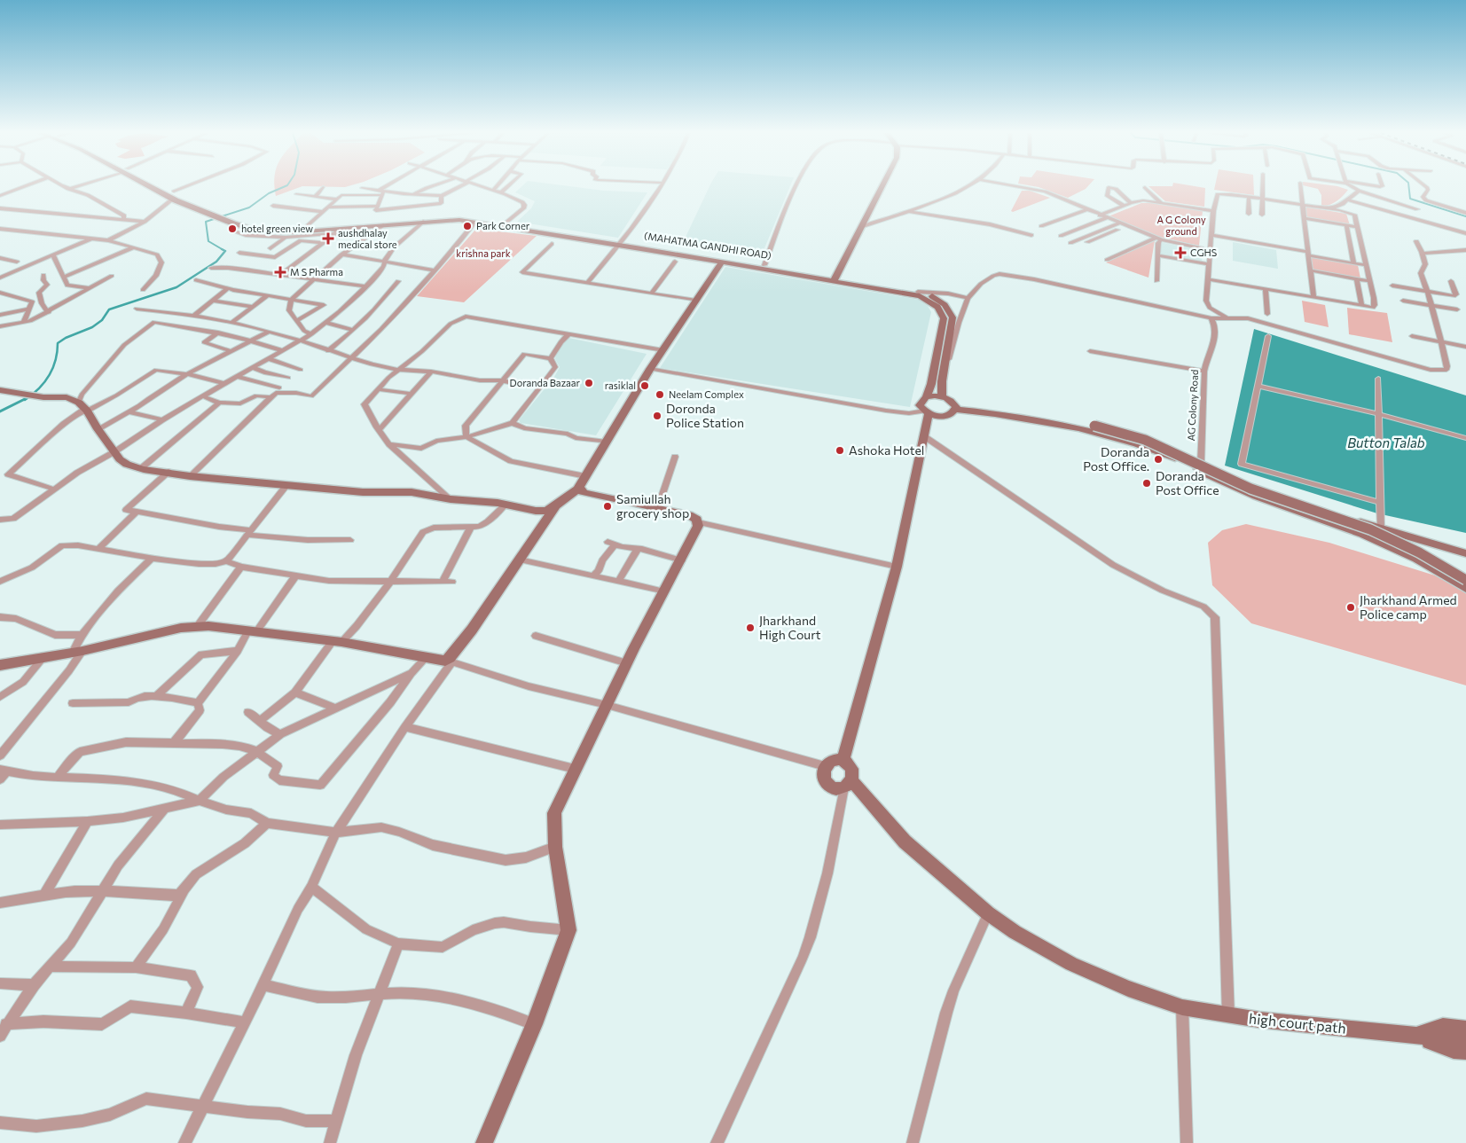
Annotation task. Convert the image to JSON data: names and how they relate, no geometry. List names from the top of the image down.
{
  "streets": {
    "main road": ["(MAHATMA GANDHI ROAD)", "high court path"],
    "street": ["AG Colony Road"]
  },
  "water": ["Button Talab"],
  "parks": ["A G Colony ground", "krishna park"],
  "places": {
    "other": [
      "Park Corner",
      "hotel green view",
      "Doranda Bazaar",
      "rasiklal",
      "Neelam Complex",
      "Doronda Police Station",
      "Ashoka Hotel",
      "Doranda Post Office.",
      "Doranda Post Office",
      "Samiullah grocery shop",
      "Jharkhand Armed Police camp",
      "Jharkhand High Court"
    ],
    "health": ["aushdhalay medical store", "CGHS", "M S Pharma"]
  }
}
